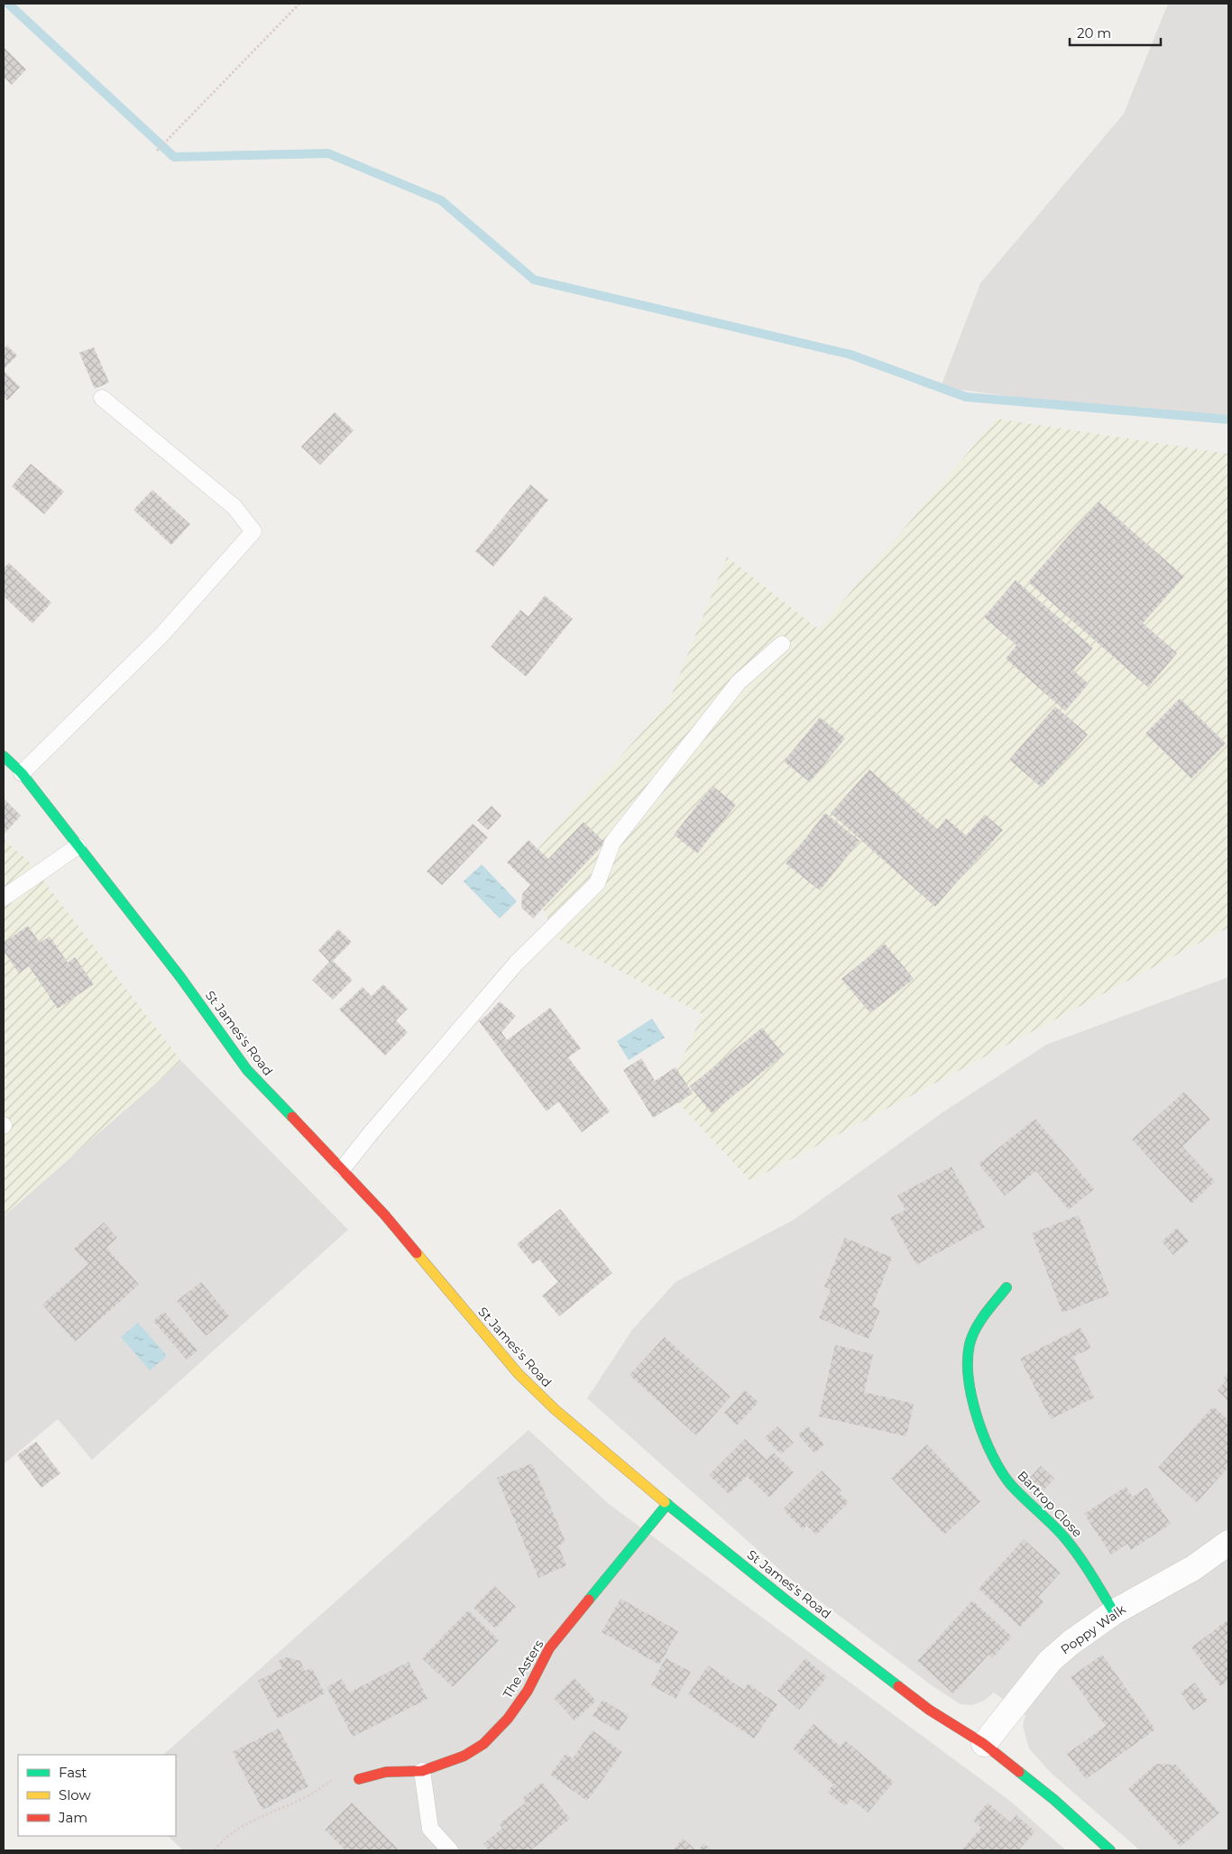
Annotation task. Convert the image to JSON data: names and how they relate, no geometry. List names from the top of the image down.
{
  "streets": {
    "street": [
      "St James's Road",
      "Bartrop Close",
      "Poppy Walk",
      "The Asters"
    ]
  },
  "crossings": [
    ["St James's Road", "Poppy Walk"],
    ["St James's Road", "The Asters"],
    ["Bartrop Close", "Poppy Walk"]
  ],
  "legend": ["Fast", "Slow", "Jam"],
  "scale_bar": "20 m"
}
